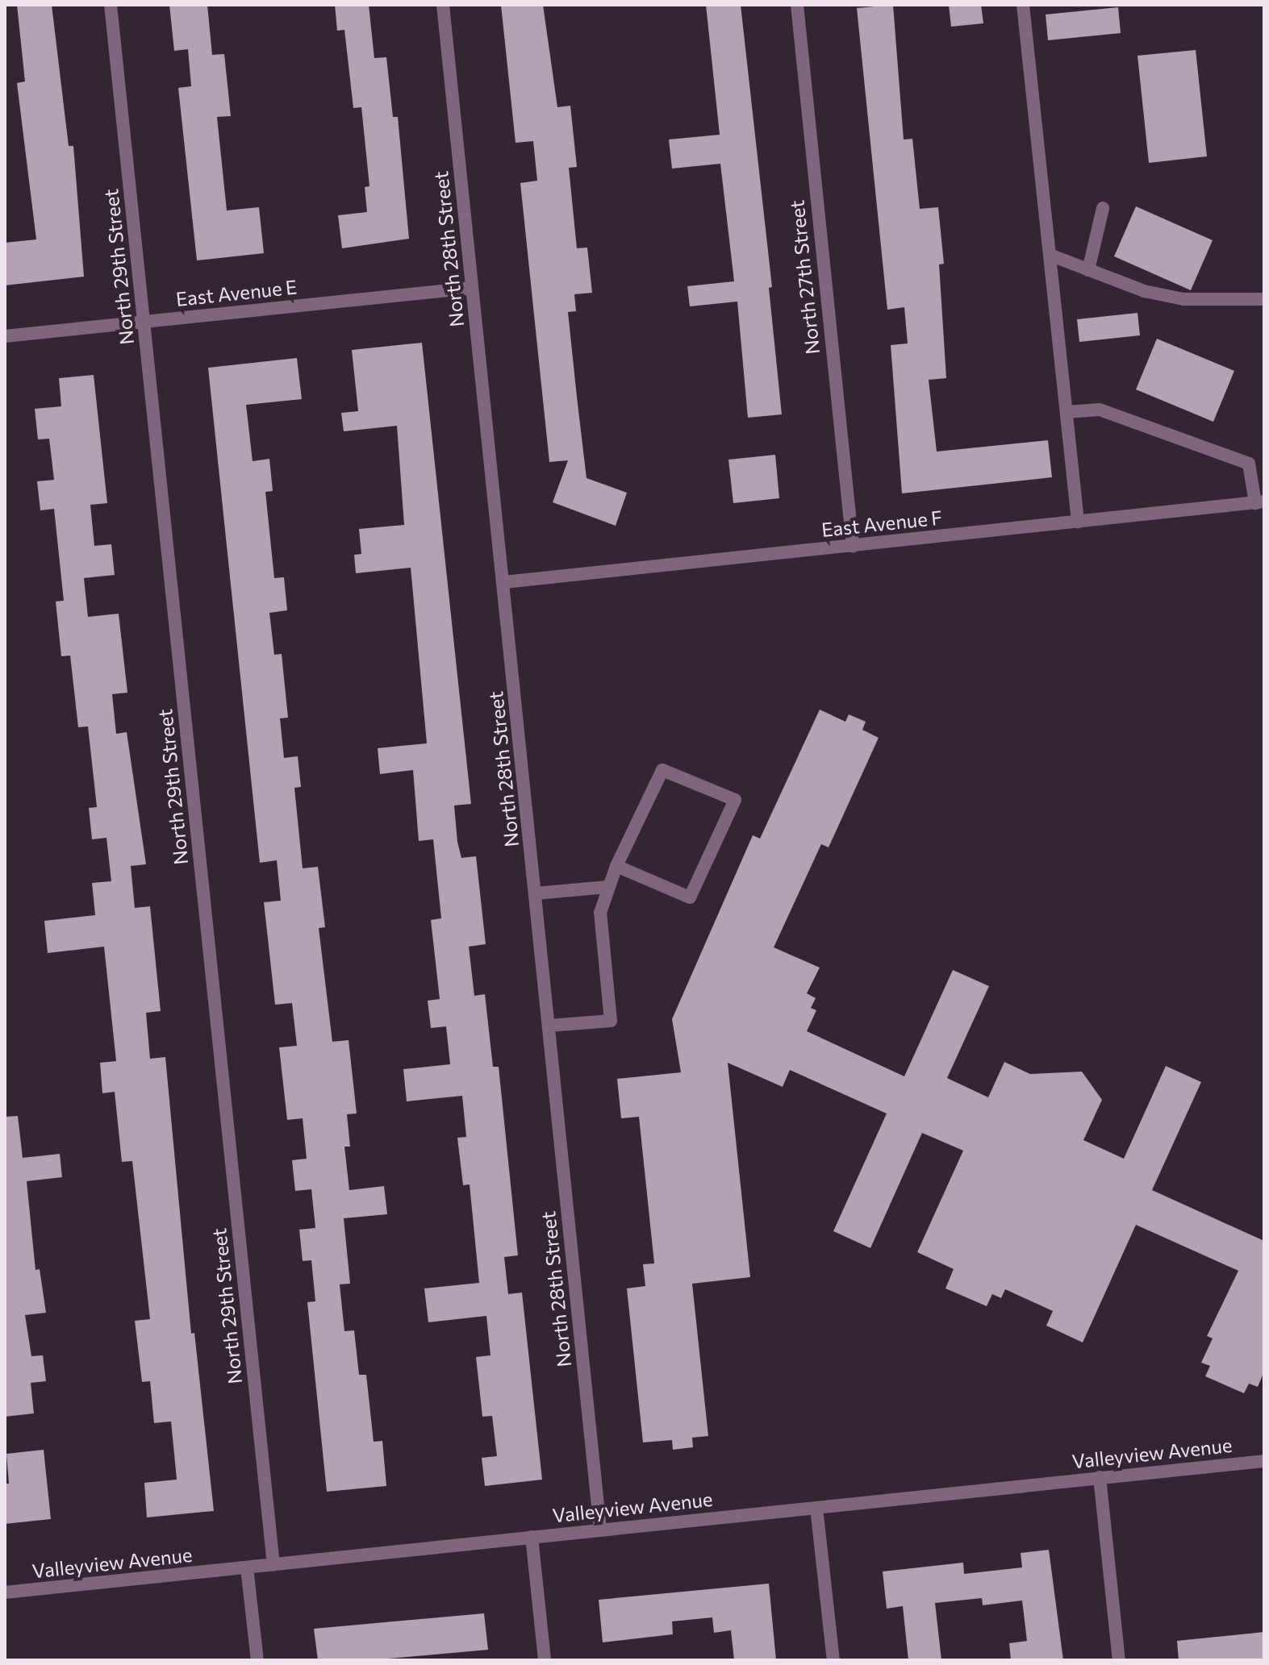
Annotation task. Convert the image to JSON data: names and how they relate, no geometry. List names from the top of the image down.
{
  "streets": {
    "street": [
      "North 28th Street",
      "North 29th Street",
      "North 27th Street",
      "East Avenue E",
      "East Avenue F",
      "Valleyview Avenue"
    ]
  },
  "crossings": [
    ["North 28th Street", "East Avenue E"],
    ["North 28th Street", "East Avenue F"],
    ["North 28th Street", "Valleyview Avenue"],
    ["North 29th Street", "East Avenue E"],
    ["North 29th Street", "Valleyview Avenue"],
    ["North 27th Street", "East Avenue F"]
  ]
}
